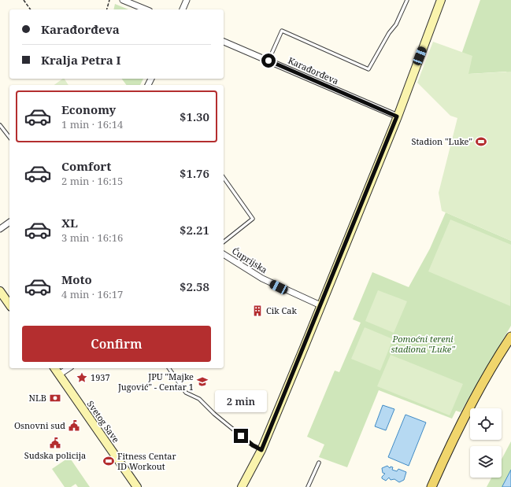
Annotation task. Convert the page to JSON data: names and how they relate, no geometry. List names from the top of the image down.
{
  "streets": {
    "street": ["Karađorđeva", "Ćuprijska", "Svetog Save"]
  },
  "parks": ["Pomoćni tereni stadiona \"Luke\""],
  "places": {
    "sports": ["Stadion \"Luke\"", "Fitness Centar ID Workout"],
    "building": ["Cik Cak"],
    "place": ["1937"],
    "school or university": ["JPU \"Majke Jugović\" - Centar 1"],
    "bank": ["NLB"],
    "public building": ["Osnovni sud", "Sudska policija"]
  },
  "page": {
    "banner": ["Karađorđeva", "Kralja Petra I"],
    "list": [
      {
        "name": "Economy",
        "note": "1 min · 16:14",
        "value": "$1.30"
      },
      {
        "name": "Comfort",
        "note": "2 min · 16:15",
        "value": "$1.76"
      },
      {
        "name": "XL",
        "note": "3 min · 16:16",
        "value": "$2.21"
      },
      {
        "name": "Moto",
        "note": "4 min · 16:17",
        "value": "$2.58"
      }
    ],
    "buttons": "Confirm",
    "bubble": "2 min"
  }
}
